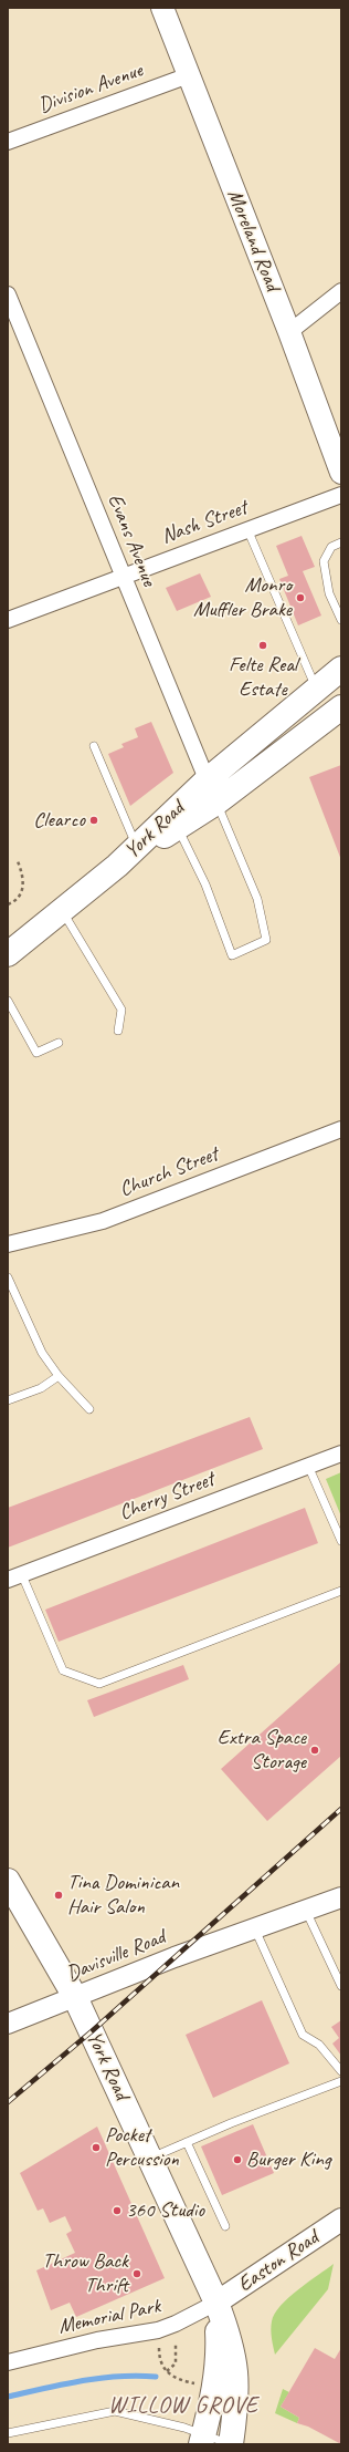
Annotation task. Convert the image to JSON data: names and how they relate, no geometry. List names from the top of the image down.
{
  "streets": {
    "highway": ["York Road", "Easton Road"],
    "main road": ["Moreland Road"],
    "street": [
      "Division Avenue",
      "Nash Street",
      "Evans Avenue",
      "Church Street",
      "Cherry Street",
      "Davisville Road",
      "Memorial Park"
    ]
  },
  "crossings": [
    ["Division Avenue", "Moreland Road"],
    ["Nash Street", "Evans Avenue"],
    ["Evans Avenue", "York Road"],
    ["York Road", "Davisville Road"],
    ["York Road", "Easton Road"],
    ["York Road", "Memorial Park"],
    ["Easton Road", "Memorial Park"]
  ],
  "districts": ["WILLOW GROVE"],
  "places": [
    "Monro Muffler Brake",
    "Felte Real Estate",
    "Clearco",
    "Extra Space Storage",
    "Tina Dominican Hair Salon",
    "Pocket Percussion",
    "Burger King",
    "360 Studio",
    "Throw Back Thrift"
  ]
}
